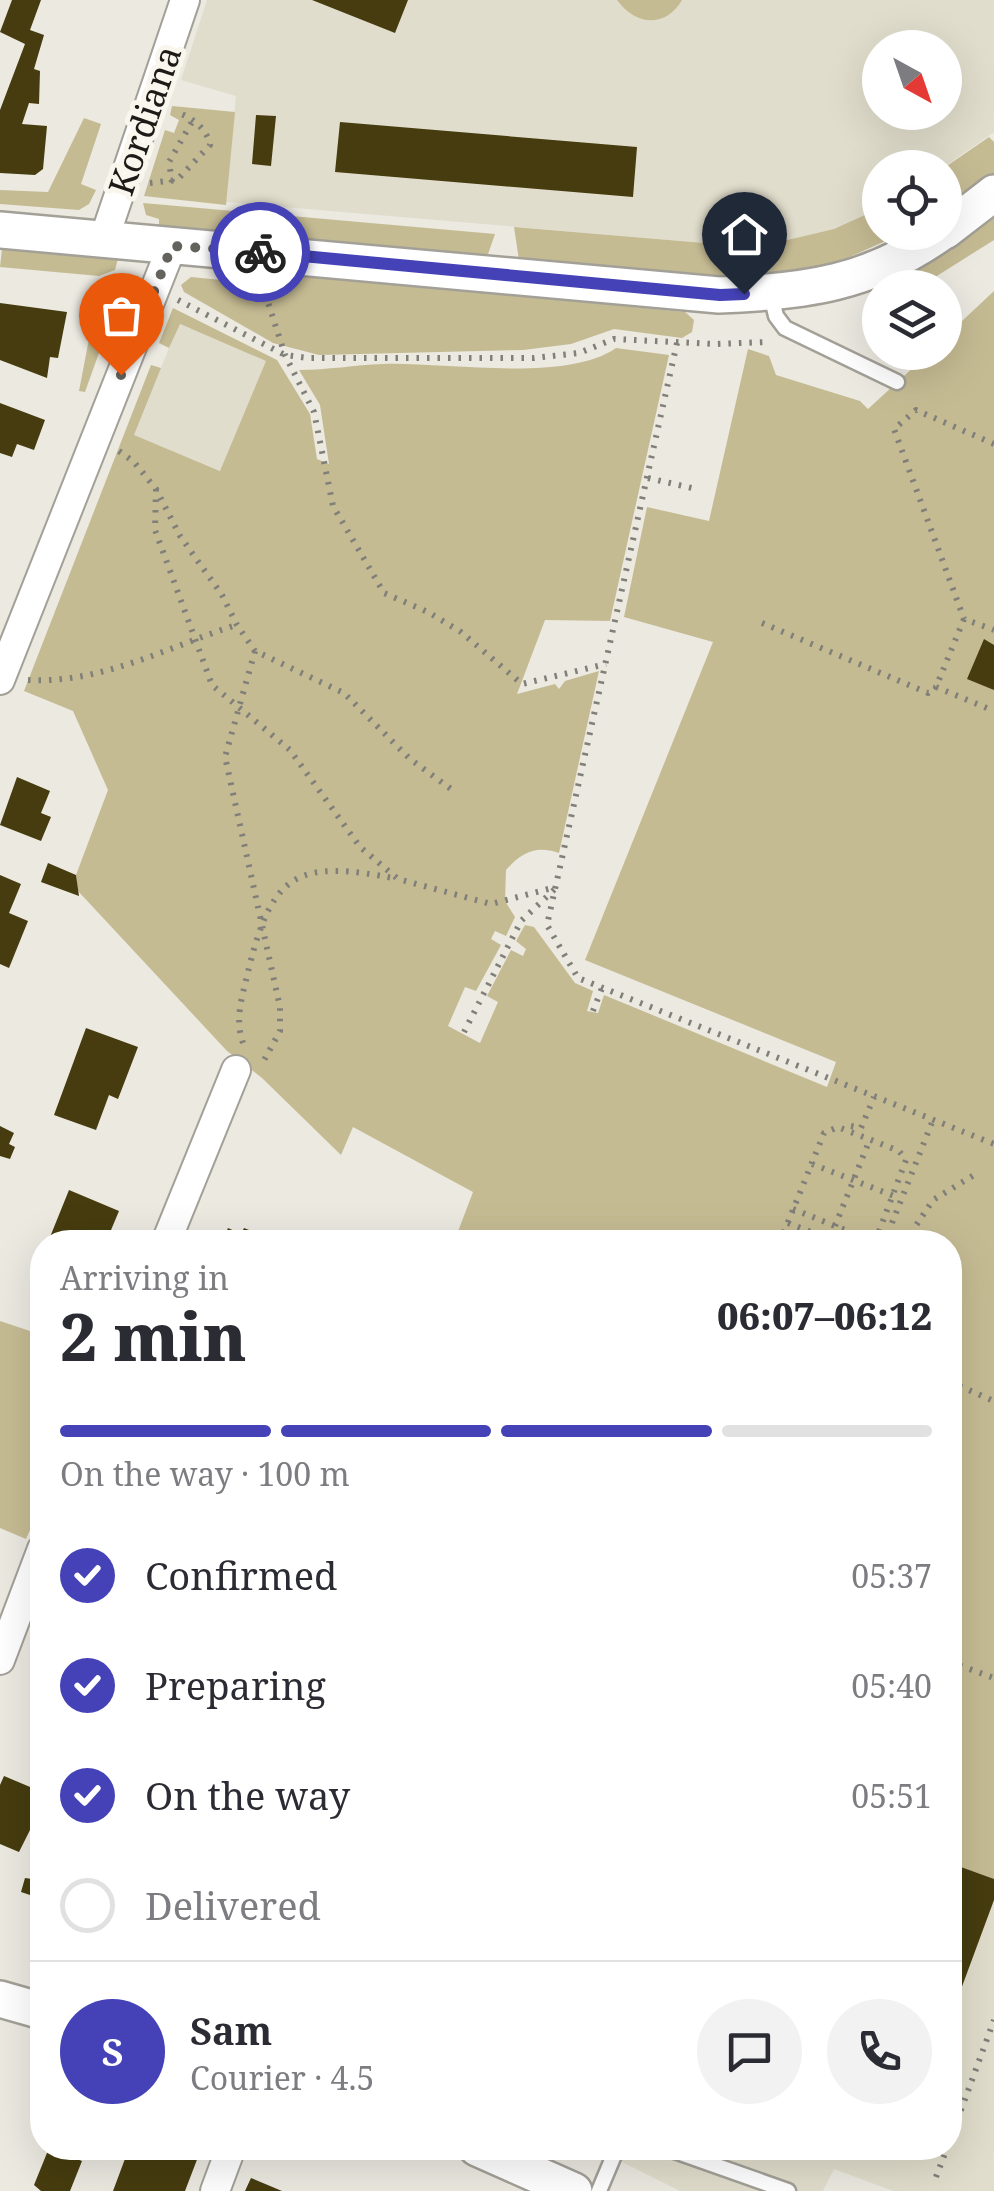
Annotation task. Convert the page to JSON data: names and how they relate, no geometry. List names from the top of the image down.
{
  "streets": {
    "street": ["Kordiana"]
  },
  "north": "bottom right",
  "page": {
    "heading": ["2 min", "Arriving in", "06:07–06:12"],
    "panel": ["Sam", "Courier · 4.5"],
    "bar": "On the way · 100 m",
    "list": [
      ["Confirmed", "05:37"],
      ["Preparing", "05:40"],
      ["On the way", "05:51"],
      "Delivered"
    ],
    "round": "S"
  }
}
